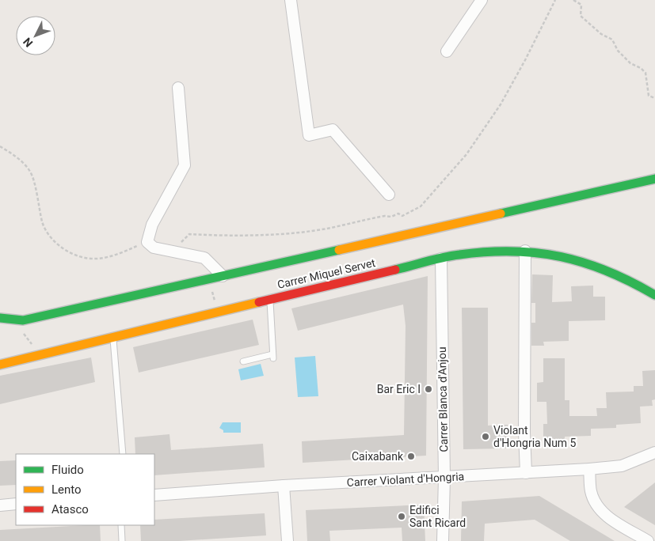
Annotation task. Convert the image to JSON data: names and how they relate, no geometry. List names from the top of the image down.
{
  "streets": {
    "street": ["Carrer Miquel Servet", "Carrer Blanca d'Anjou", "Carrer Violant d'Hongria"]
  },
  "crossings": [
    ["Carrer Miquel Servet", "Carrer Blanca d'Anjou"],
    ["Carrer Blanca d'Anjou", "Carrer Violant d'Hongria"]
  ],
  "places": [
    "Bar Eric I",
    "Violant d'Hongria Num 5",
    "Caixabank",
    "Edifici Sant Ricard"
  ],
  "legend": ["Fluido", "Lento", "Atasco"],
  "north": "bottom left"
}
